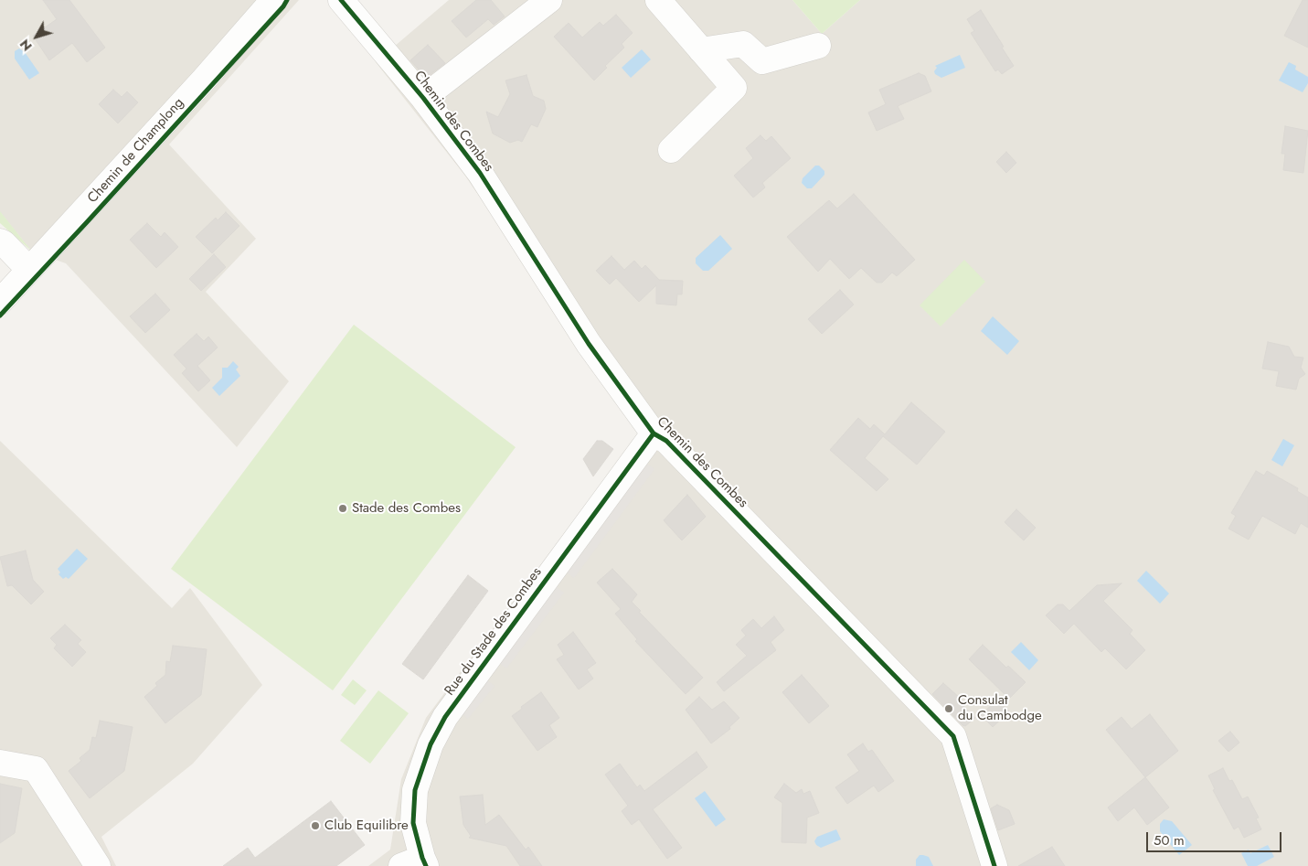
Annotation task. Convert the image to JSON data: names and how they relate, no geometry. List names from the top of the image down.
{
  "streets": {
    "street": ["Chemin des Combes", "Chemin de Champlong", "Rue du Stade des Combes"]
  },
  "crossings": [
    ["Chemin des Combes", "Rue du Stade des Combes"]
  ],
  "places": ["Stade des Combes", "Consulat du Cambodge", "Club Equilibre"],
  "scale_bar": "50 m",
  "north": "bottom left"
}
